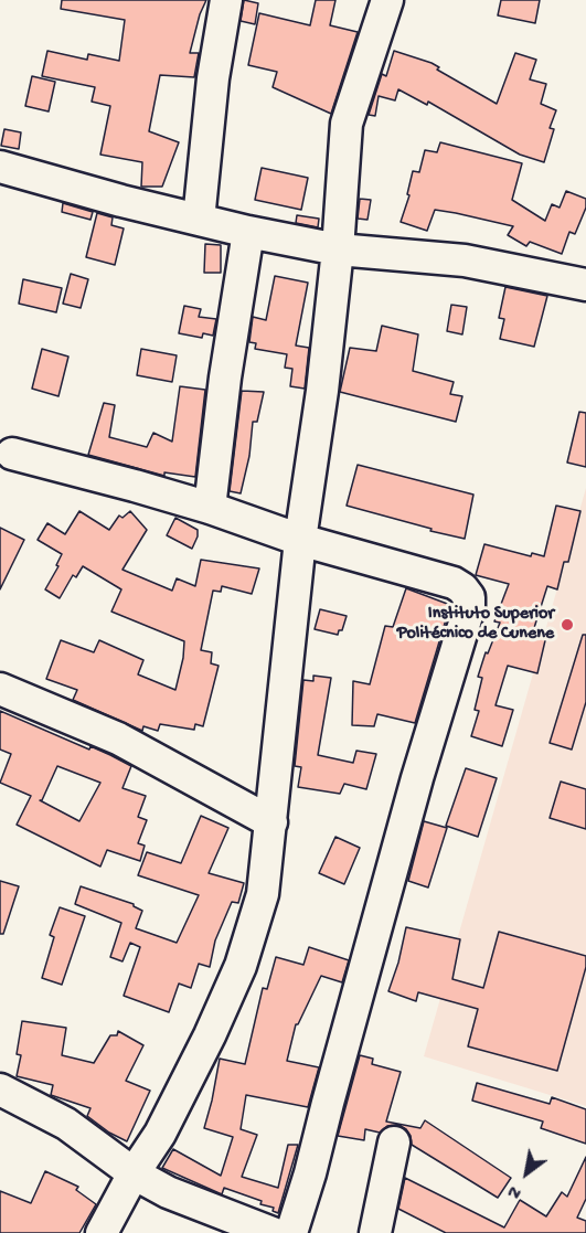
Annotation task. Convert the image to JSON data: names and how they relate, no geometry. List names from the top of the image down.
{
  "places": ["Instituto Superior Politécnico de Cunene"],
  "north": "bottom left"
}
